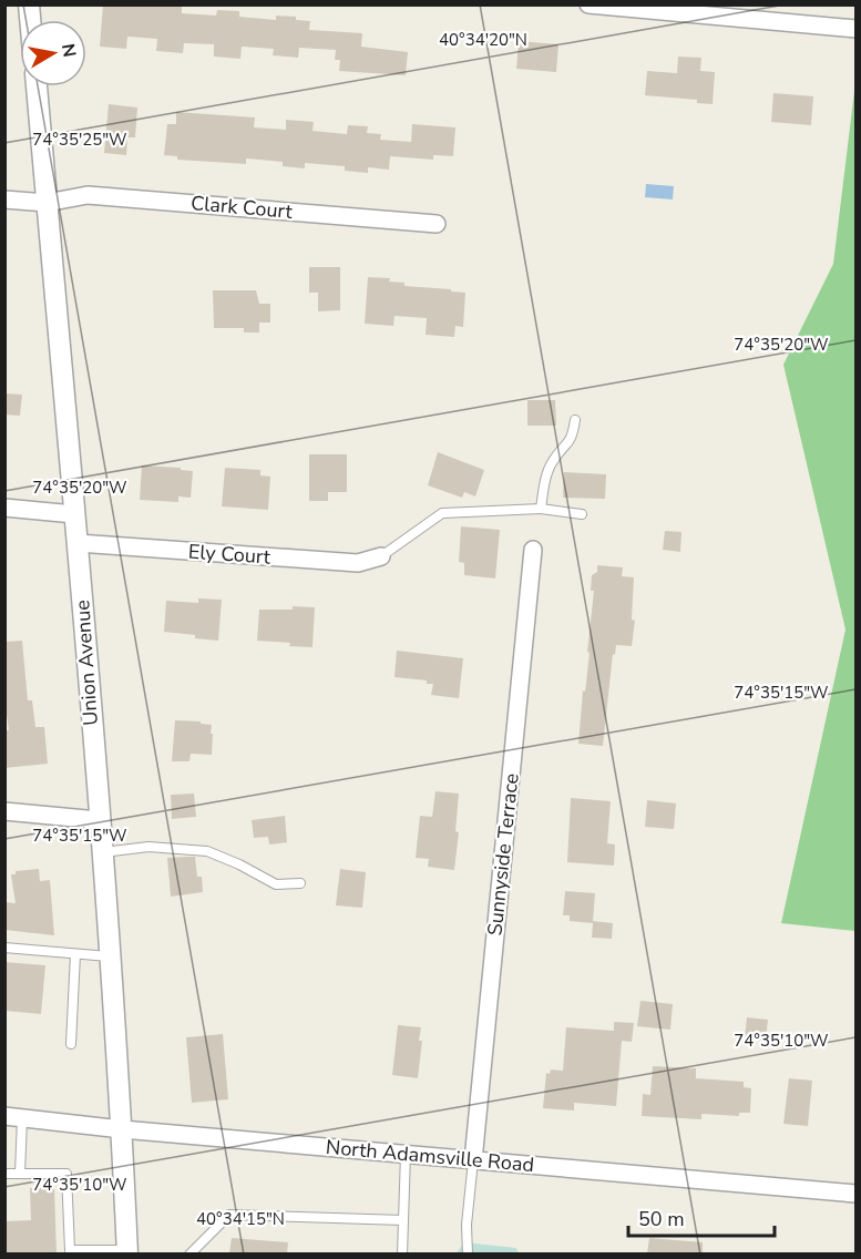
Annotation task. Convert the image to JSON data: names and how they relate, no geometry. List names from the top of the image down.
{
  "streets": {
    "street": [
      "Clark Court",
      "Ely Court",
      "Union Avenue",
      "Sunnyside Terrace",
      "North Adamsville Road"
    ]
  },
  "crossings": [
    ["Clark Court", "Union Avenue"],
    ["Ely Court", "Union Avenue"],
    ["Union Avenue", "North Adamsville Road"],
    ["Sunnyside Terrace", "North Adamsville Road"]
  ],
  "scale_bar": "50 m",
  "north": "right",
  "coordinates": [
    "40°34'20\"N",
    "74°35'25\"W",
    "74°35'20\"W",
    "74°35'15\"W",
    "74°35'10\"W",
    "40°34'15\"N"
  ]
}
